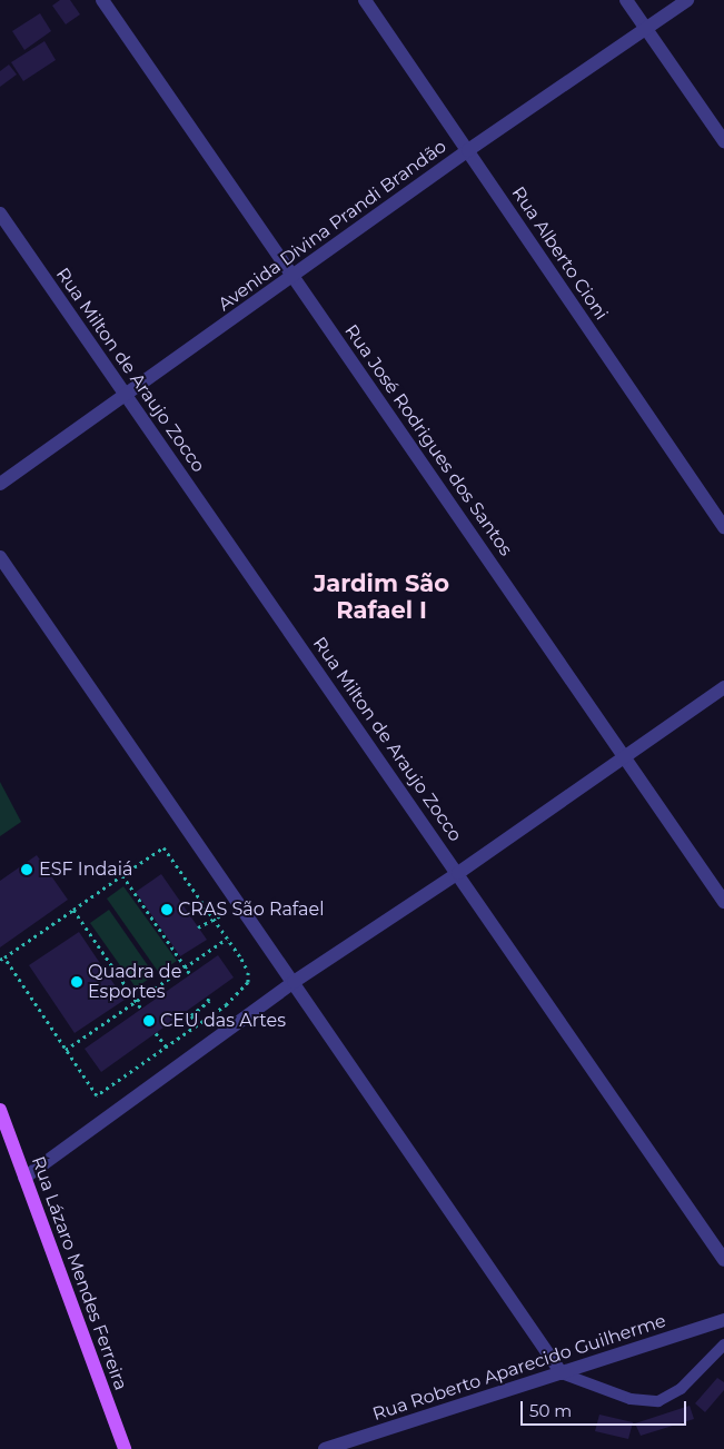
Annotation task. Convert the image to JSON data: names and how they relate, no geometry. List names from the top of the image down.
{
  "streets": {
    "main road": ["Rua Lázaro Mendes Ferreira"],
    "street": [
      "Avenida Divina Prandi Brandão",
      "Rua Alberto Cioni",
      "Rua Milton de Araujo Zocco",
      "Rua José Rodrigues dos Santos",
      "Rua Roberto Aparecido Guilherme"
    ]
  },
  "crossings": [
    ["Avenida Divina Prandi Brandão", "Rua Alberto Cioni"],
    ["Avenida Divina Prandi Brandão", "Rua Milton de Araujo Zocco"],
    ["Avenida Divina Prandi Brandão", "Rua José Rodrigues dos Santos"]
  ],
  "districts": ["Jardim São Rafael I"],
  "places": [
    "ESF Indaiá",
    "CRAS São Rafael",
    "Quadra de Esportes",
    "CEU das Artes"
  ],
  "scale_bar": "50 m"
}
